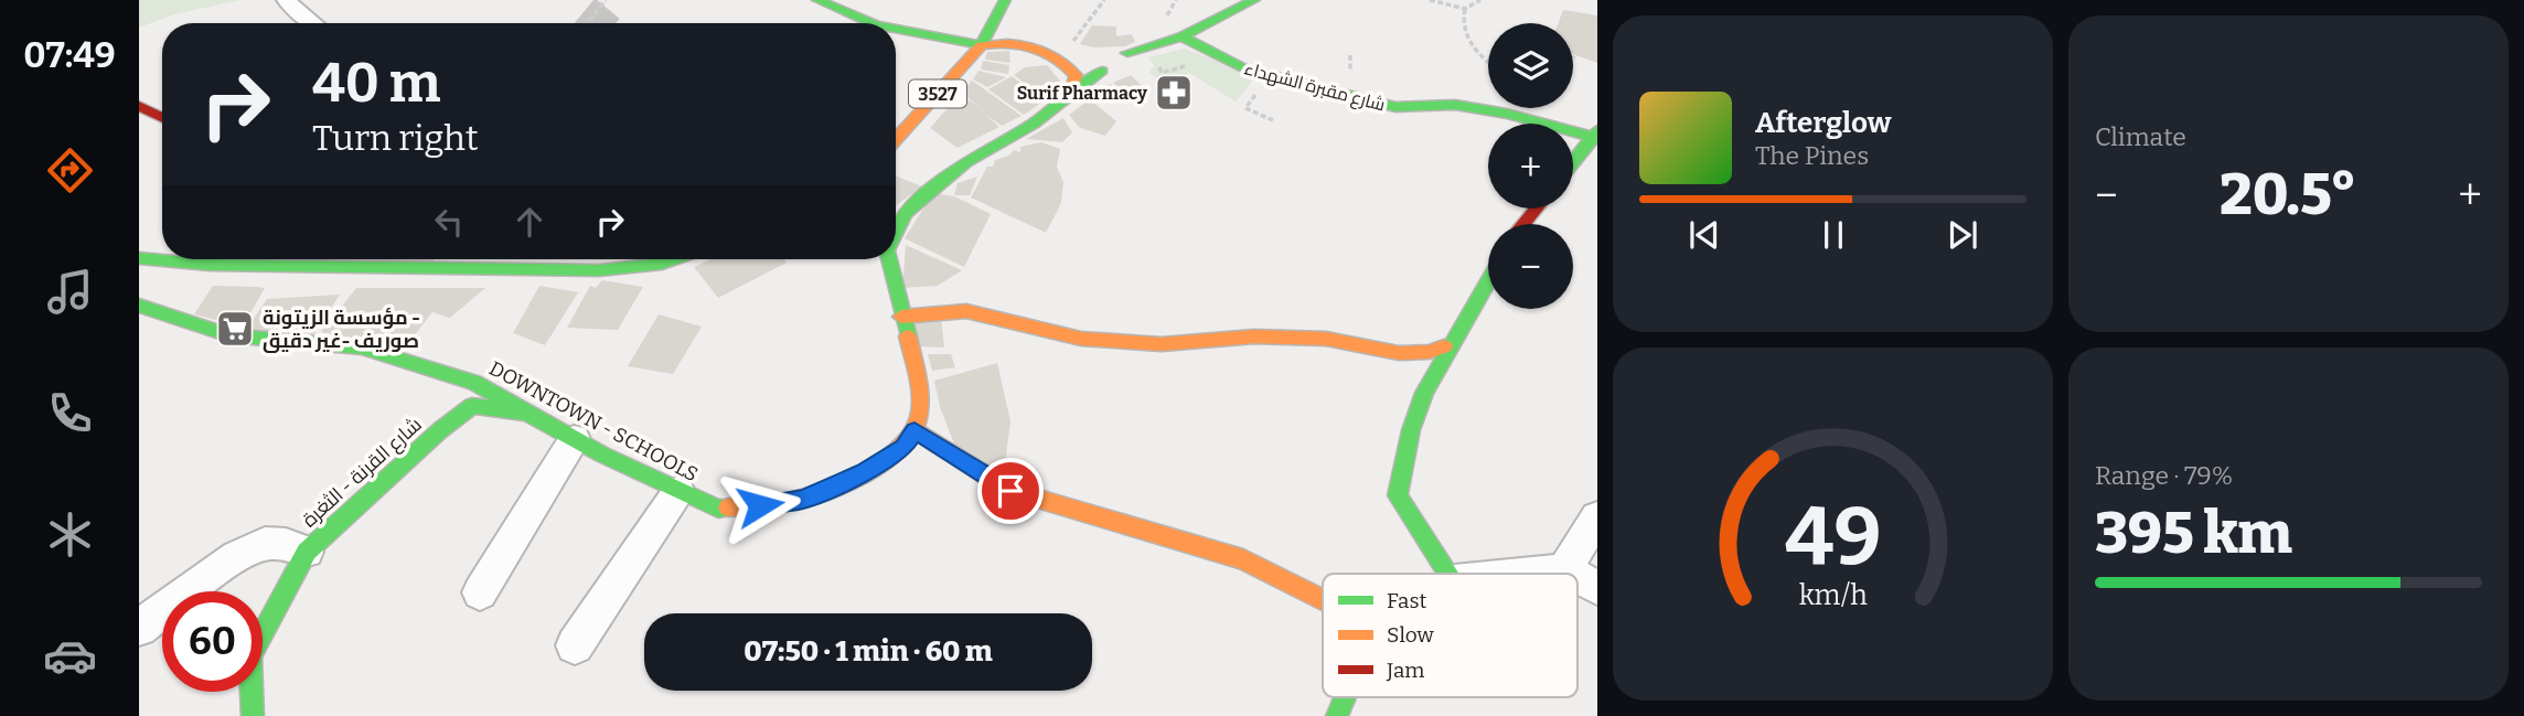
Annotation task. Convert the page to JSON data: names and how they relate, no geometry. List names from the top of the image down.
{
  "streets": {
    "main road": [
      "شارع مقبرة الشهداء",
      "3527",
      "DOWNTOWN - SCHOOLS",
      "شارع القرنة - الثغرة"
    ]
  },
  "crossings": [
    ["DOWNTOWN - SCHOOLS", "شارع القرنة - الثغرة"]
  ],
  "places": {
    "pharmacy": ["Surif Pharmacy"],
    "supermarket": ["مؤسسة الزيتونة - صوريف -غير دقيق"]
  },
  "legend": ["Fast", "Slow", "Jam"],
  "page": {
    "tabs": "07:49",
    "tile": [
      "Climate",
      ["Range · 79%", "395 km"]
    ],
    "map_buttons": ["+", "−"],
    "turn": ["40 m", "Turn right"],
    "song": ["Afterglow", "The Pines"],
    "heat": ["−", "20.5°", "+"],
    "limit": "60",
    "trip": "07:50 · 1 min · 60 m",
    "gauge": ["49", "km/h"]
  }
}
